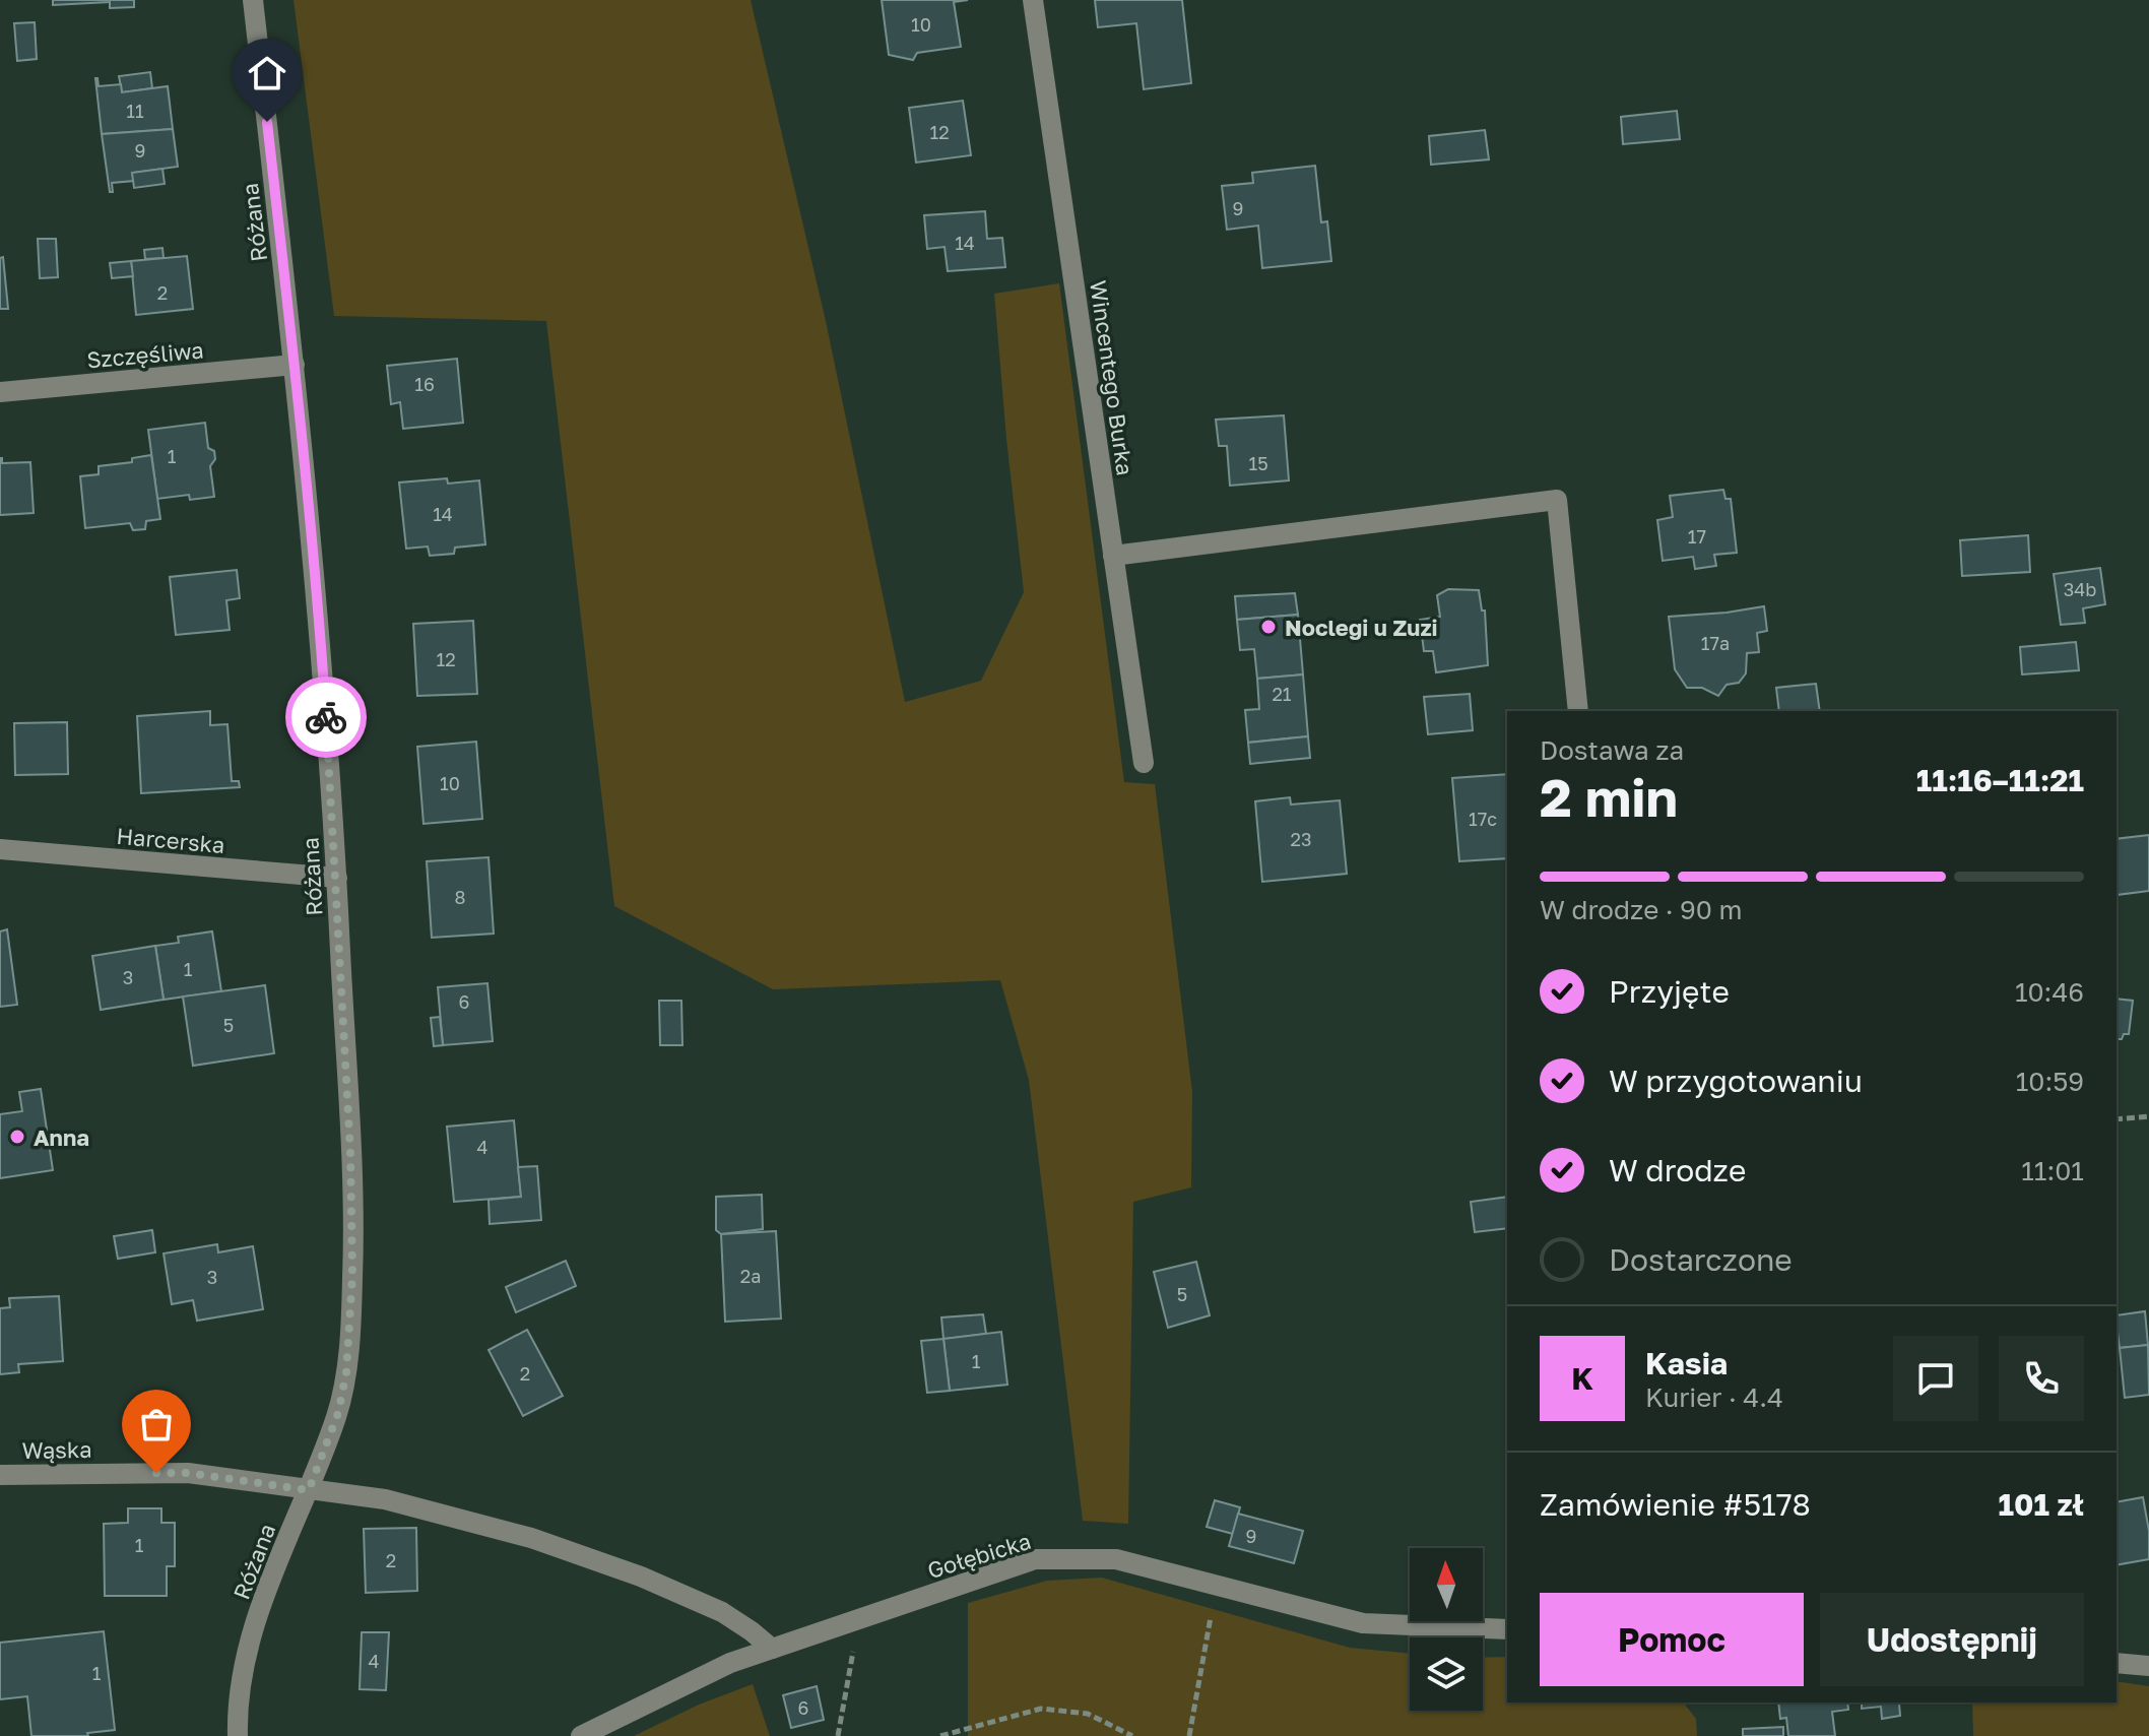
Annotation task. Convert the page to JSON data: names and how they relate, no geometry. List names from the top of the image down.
{
  "streets": {
    "street": [
      "Różana",
      "Szczęśliwa",
      "Wincentego Burka",
      "Harcerska",
      "Wąska",
      "Gołębicka"
    ]
  },
  "crossings": [
    ["Różana", "Szczęśliwa"],
    ["Różana", "Harcerska"],
    ["Różana", "Wąska"],
    ["Wąska", "Gołębicka"]
  ],
  "places": ["Noclegi u Zuzi", "Anna"],
  "house_numbers": [
    "10",
    "11",
    "12",
    "9",
    "9",
    "14",
    "2",
    "16",
    "1",
    "15",
    "14",
    "17",
    "34b",
    "17a",
    "12",
    "21",
    "10",
    "17c",
    "23",
    "8",
    "1",
    "3",
    "6",
    "5",
    "4",
    "2a",
    "3",
    "5",
    "1",
    "2",
    "9",
    "1",
    "2",
    "4",
    "1",
    "6"
  ],
  "north": "top",
  "page": {
    "heading": ["2 min", "Dostawa za", "11:16–11:21"],
    "panel": [
      "Kasia",
      "Kurier · 4.4",
      "Zamówienie #5178",
      "101 zł"
    ],
    "bar": "W drodze · 90 m",
    "list": [
      ["Przyjęte", "10:46"],
      ["W przygotowaniu", "10:59"],
      ["W drodze", "11:01"],
      "Dostarczone"
    ],
    "round": "K",
    "buttons": ["Pomoc", "Udostępnij"]
  }
}
